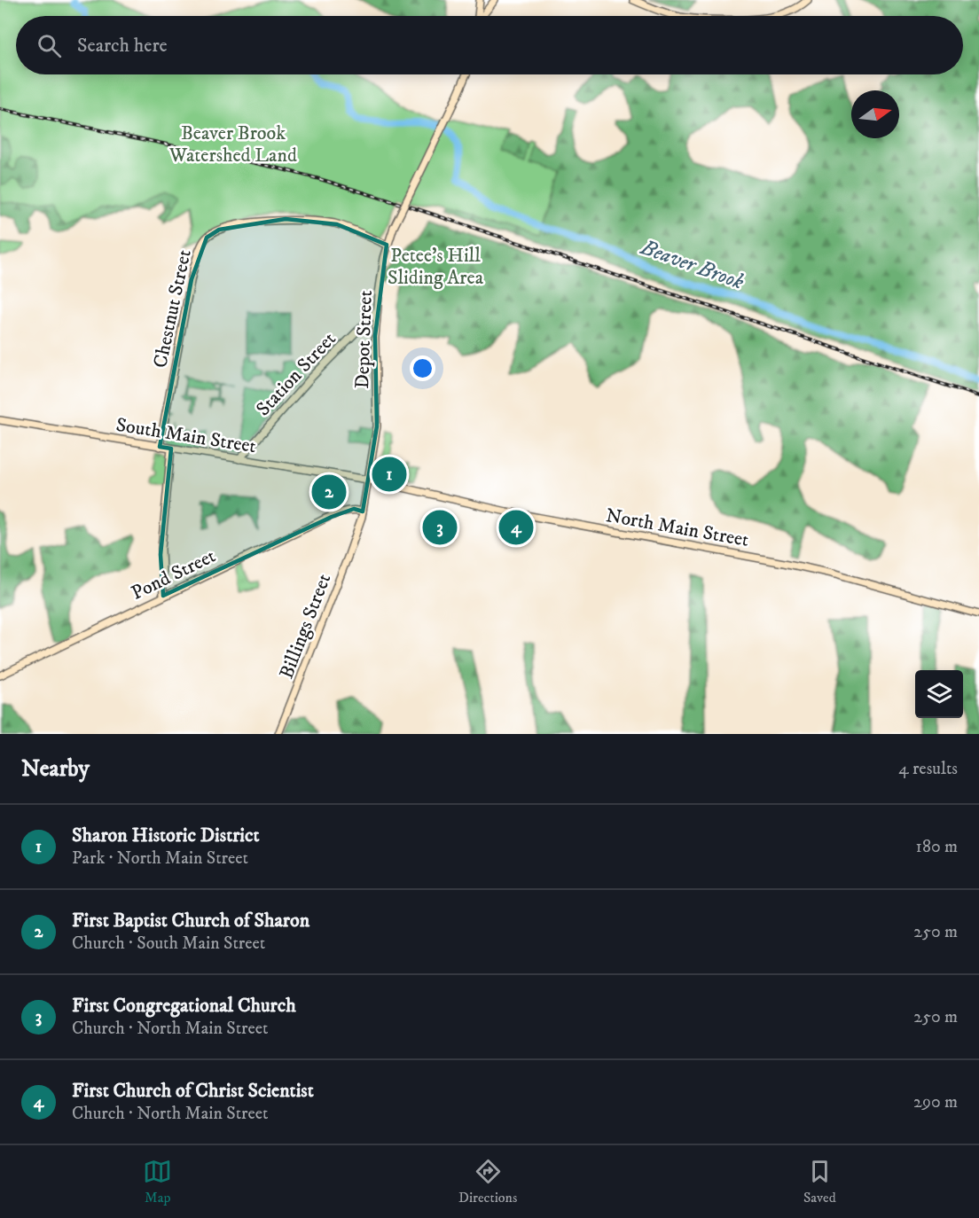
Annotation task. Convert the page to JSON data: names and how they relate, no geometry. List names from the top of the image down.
{
  "streets": {
    "main road": [
      "Chestnut Street",
      "Depot Street",
      "Station Street",
      "South Main Street",
      "North Main Street",
      "Pond Street",
      "Billings Street"
    ]
  },
  "crossings": [
    ["Chestnut Street", "Depot Street"],
    ["Chestnut Street", "South Main Street"],
    ["Depot Street", "Station Street"],
    ["Depot Street", "South Main Street"],
    ["Depot Street", "North Main Street"],
    ["Depot Street", "Pond Street"],
    ["Depot Street", "Billings Street"],
    ["Station Street", "South Main Street"],
    ["South Main Street", "North Main Street"],
    ["Pond Street", "Billings Street"]
  ],
  "water": ["Beaver Brook"],
  "parks": ["Beaver Brook Watershed Land", "Petee's Hill Sliding Area"],
  "north": "right",
  "page": {
    "search": "Search here",
    "pins": [
      "1",
      "2",
      "3",
      "4"
    ],
    "heading": ["Nearby", "4 results"],
    "list": [
      {
        "mark": "1",
        "name": "Sharon Historic District",
        "note": "Park · North Main Street",
        "value": "180 m"
      },
      {
        "mark": "2",
        "name": "First Baptist Church of Sharon",
        "note": "Church · South Main Street",
        "value": "250 m"
      },
      {
        "mark": "3",
        "name": "First Congregational Church",
        "note": "Church · North Main Street",
        "value": "250 m"
      },
      {
        "mark": "4",
        "name": "First Church of Christ Scientist",
        "note": "Church · North Main Street",
        "value": "290 m"
      }
    ],
    "nav": ["Map", "Directions", "Saved"]
  }
}
